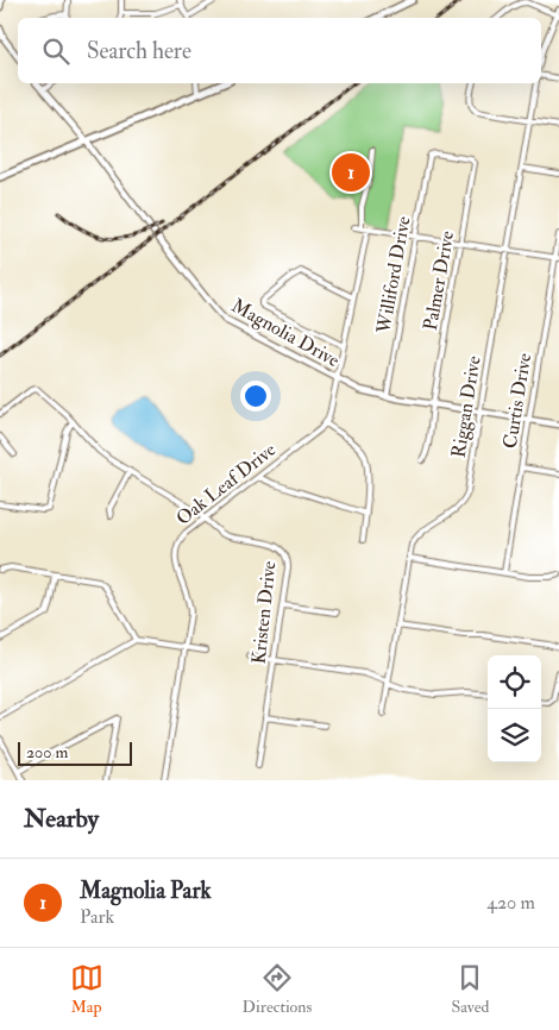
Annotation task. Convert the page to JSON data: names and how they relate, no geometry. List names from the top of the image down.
{
  "streets": {
    "street": [
      "Williford Drive",
      "Palmer Drive",
      "Magnolia Drive",
      "Curtis Drive",
      "Riggan Drive",
      "Oak Leaf Drive",
      "Kristen Drive"
    ]
  },
  "crossings": [
    ["Williford Drive", "Palmer Drive"],
    ["Williford Drive", "Magnolia Drive"],
    ["Palmer Drive", "Magnolia Drive"],
    ["Magnolia Drive", "Curtis Drive"],
    ["Magnolia Drive", "Riggan Drive"],
    ["Oak Leaf Drive", "Kristen Drive"]
  ],
  "scale_bar": "200 m",
  "page": {
    "search": "Search here",
    "pins": "1",
    "scale": "200 m",
    "heading": "Nearby",
    "list": [
      {
        "mark": "1",
        "name": "Magnolia Park",
        "note": "Park",
        "value": "420 m"
      }
    ],
    "nav": ["Map", "Directions", "Saved"]
  }
}
